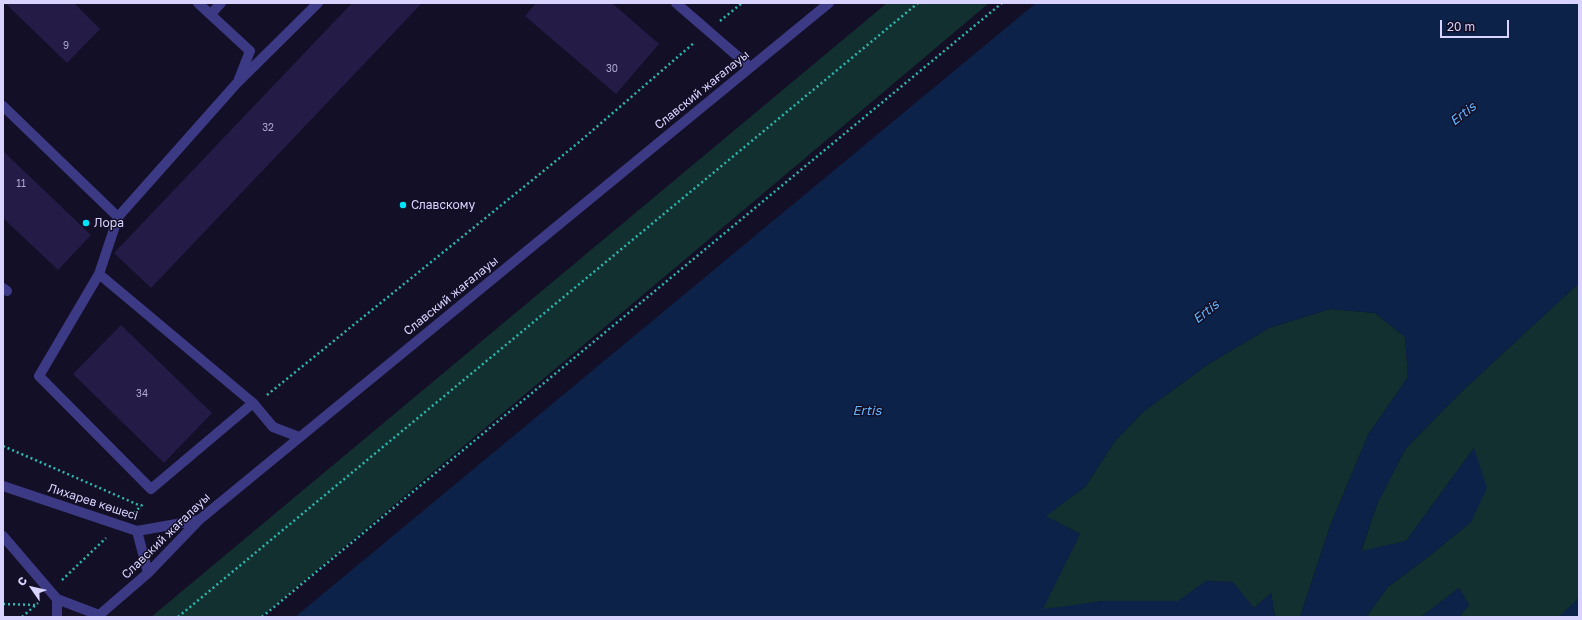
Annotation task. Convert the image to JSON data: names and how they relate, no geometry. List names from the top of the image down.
{
  "streets": {
    "street": ["Славский жағалауы", "Лихарев көшесі"]
  },
  "crossings": [
    ["Славский жағалауы", "Лихарев көшесі"]
  ],
  "water": ["Ertis"],
  "places": ["Славскому", "Лора"],
  "house_numbers": [
    "9",
    "30",
    "32",
    "11",
    "34"
  ],
  "scale_bar": "20 m",
  "north": "top left"
}
